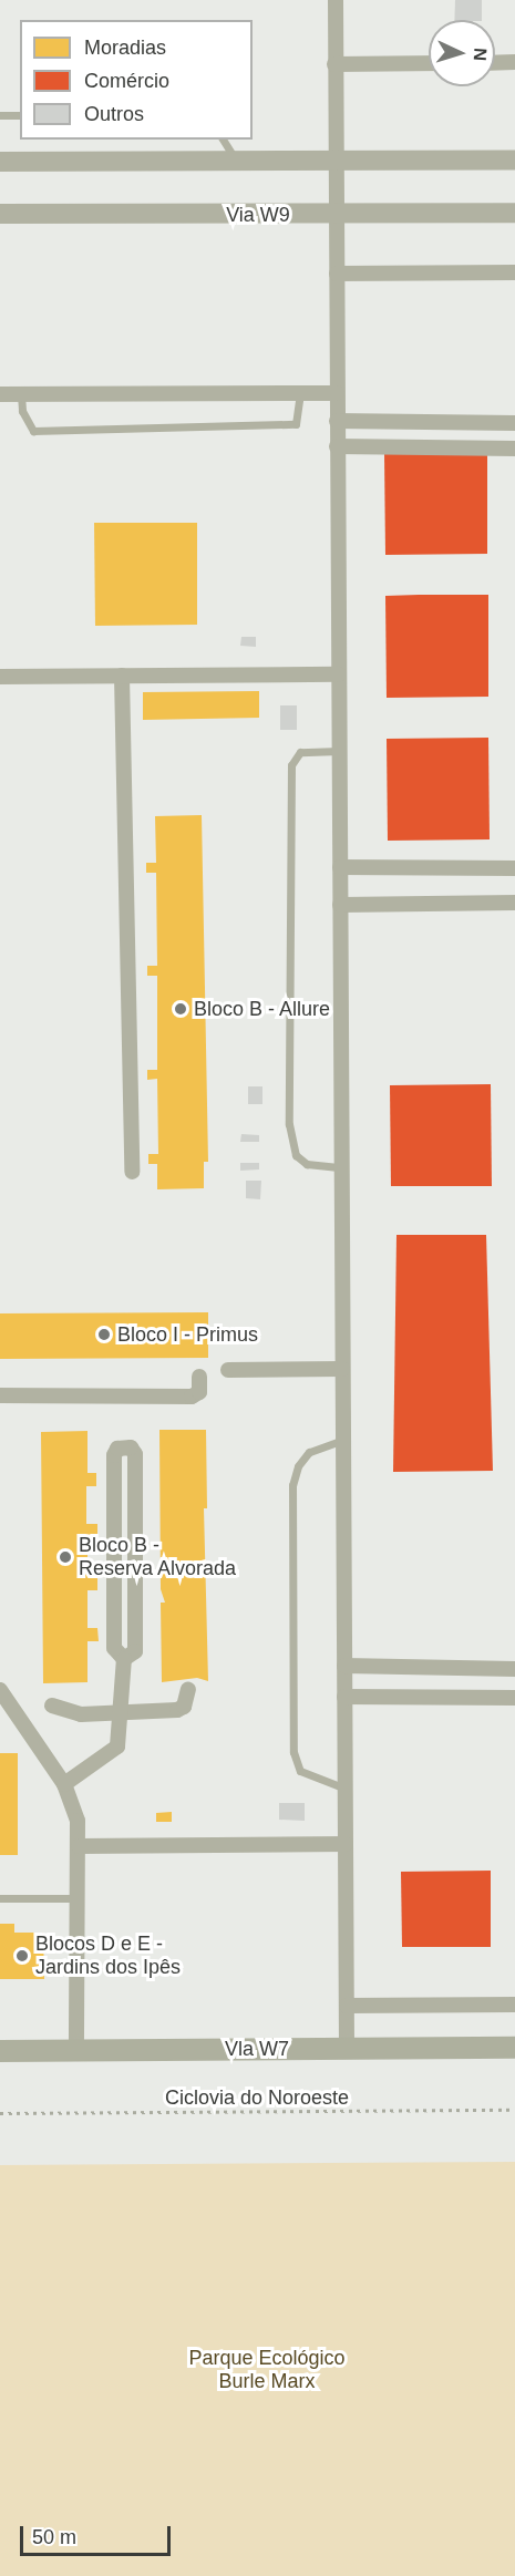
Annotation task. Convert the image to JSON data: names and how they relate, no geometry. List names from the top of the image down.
{
  "streets": {
    "main road": ["Vla W7"],
    "street": ["Via W9"],
    "path": ["Ciclovia do Noroeste"]
  },
  "parks": ["Parque Ecológico Burle Marx"],
  "places": [
    "Bloco B - Allure",
    "Bloco I - Primus",
    "Bloco B - Reserva Alvorada",
    "Blocos D e E - Jardins dos Ipês"
  ],
  "legend": ["Moradias", "Comércio", "Outros"],
  "scale_bar": "50 m",
  "north": "right"
}
